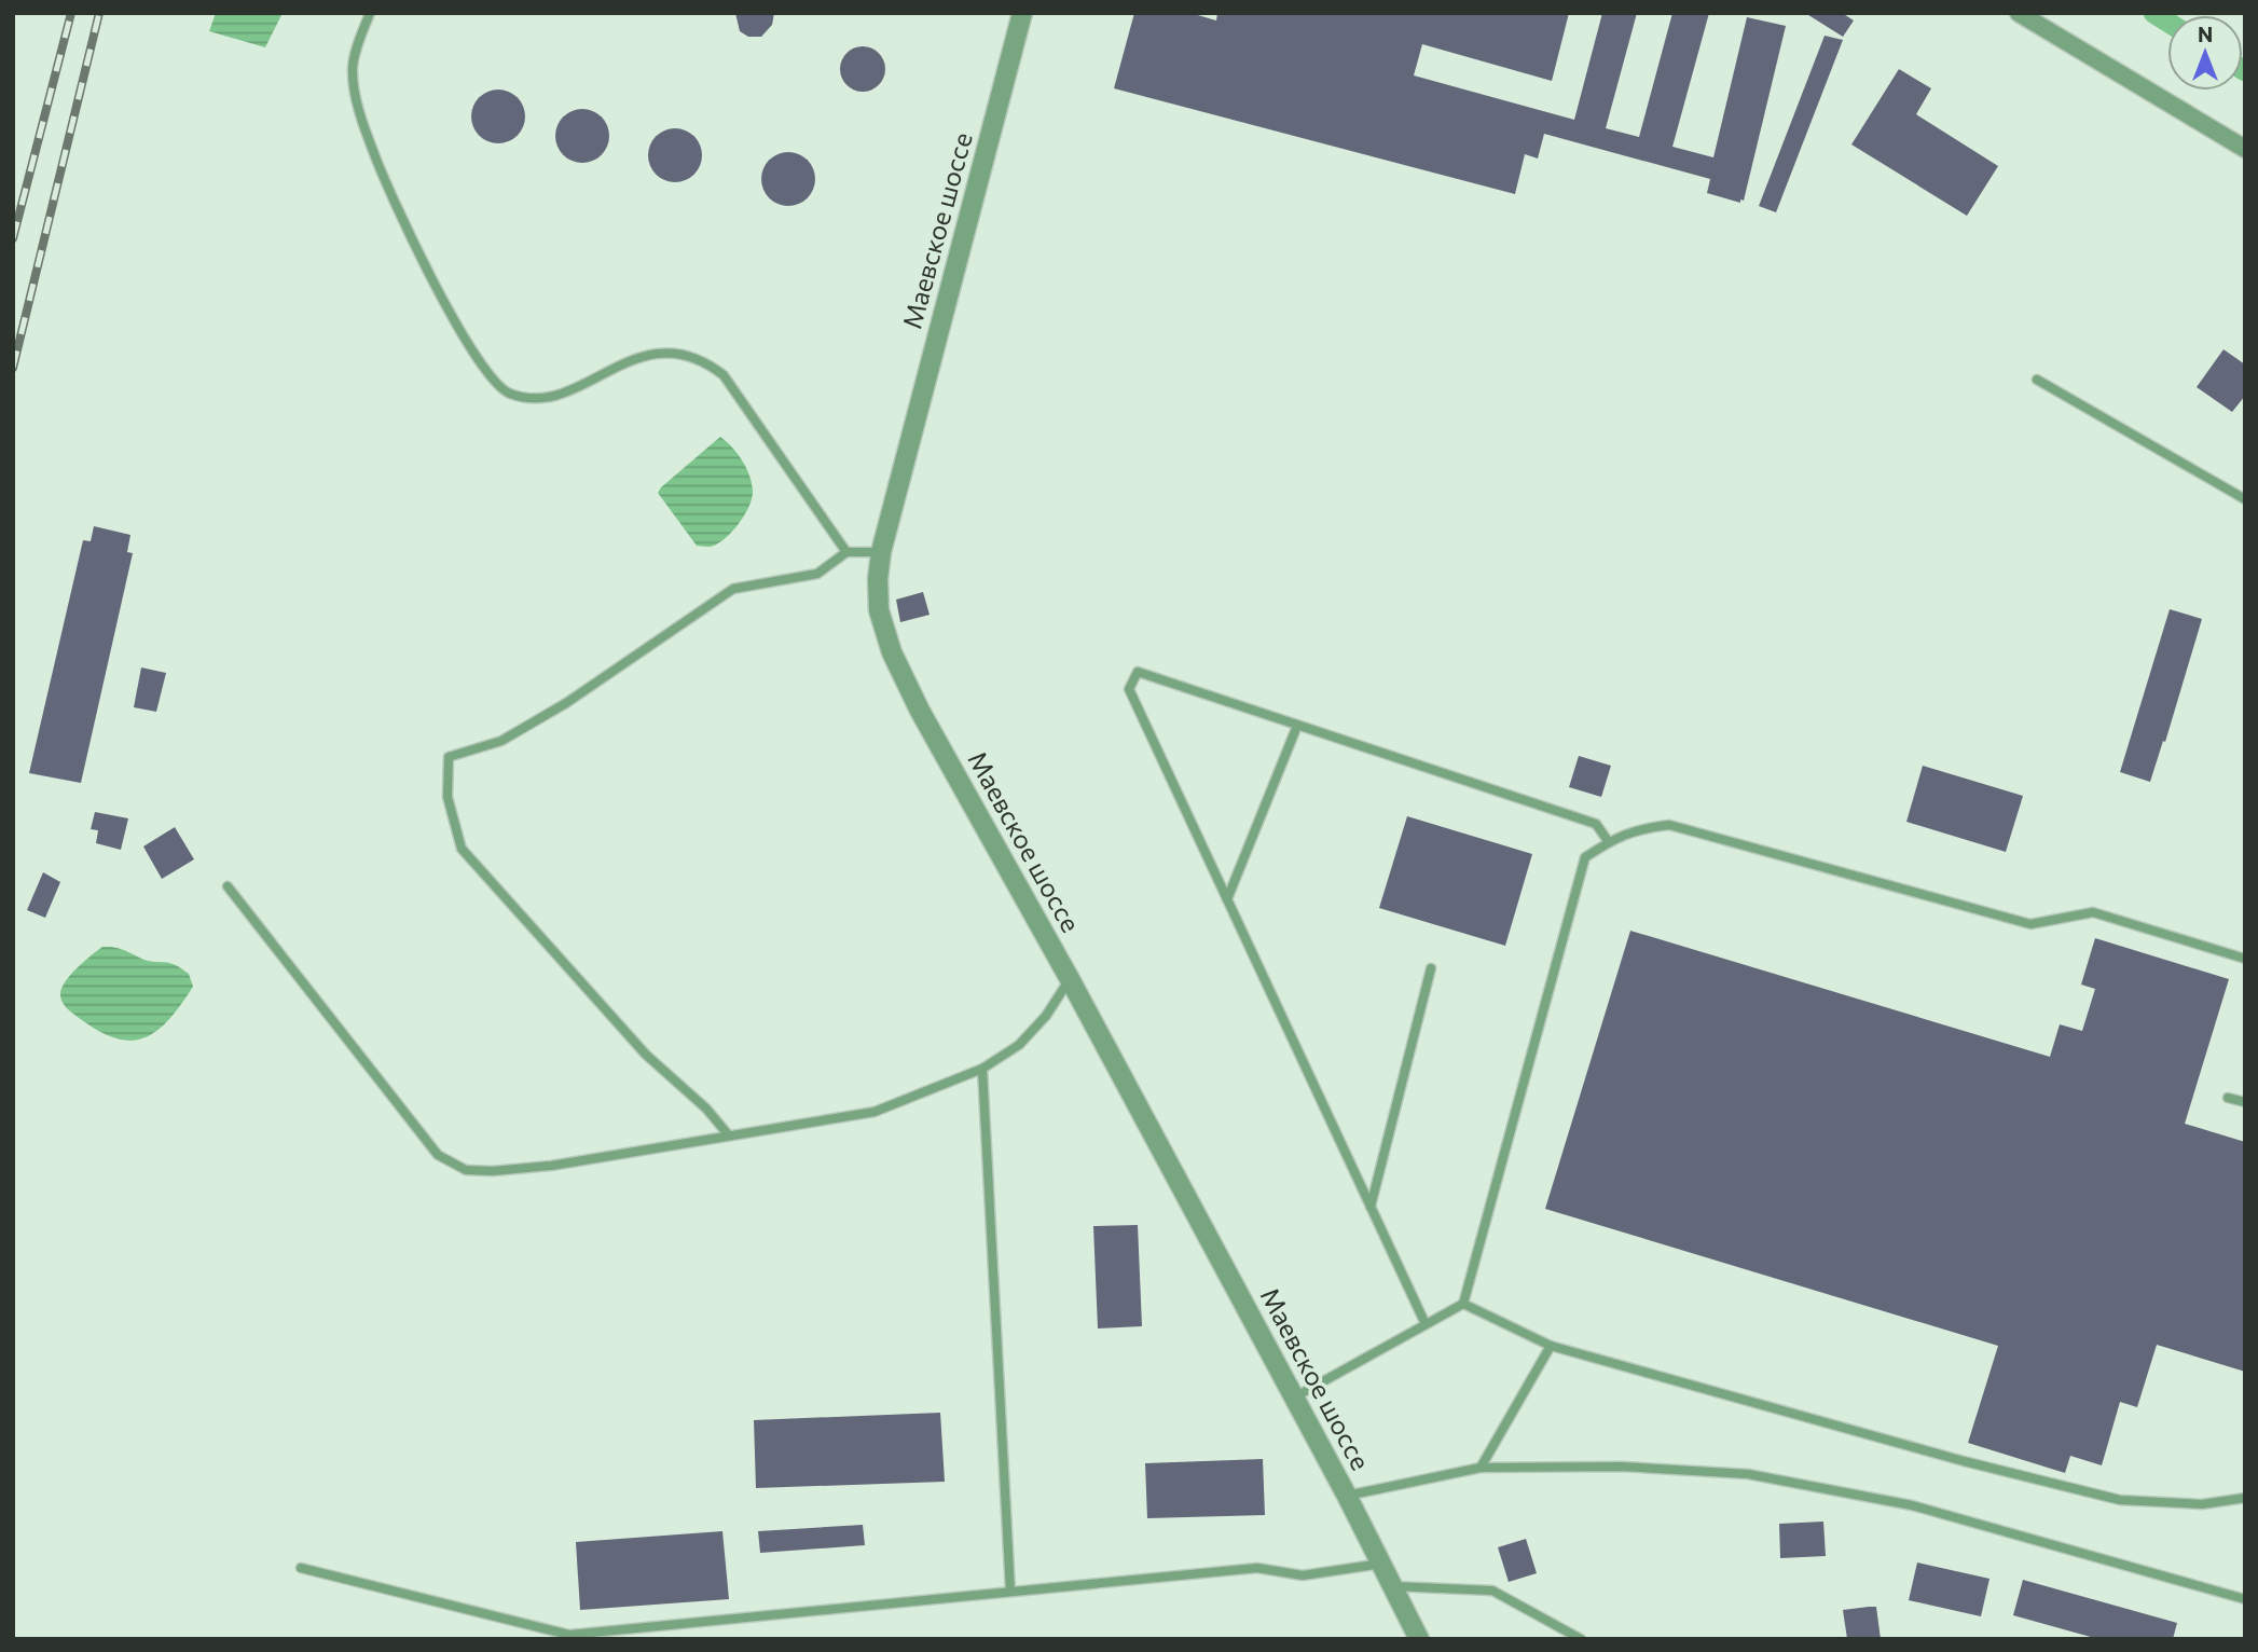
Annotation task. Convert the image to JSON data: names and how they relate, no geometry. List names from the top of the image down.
{
  "streets": {
    "street": ["Маевское шоссе"]
  },
  "north": "top"
}
